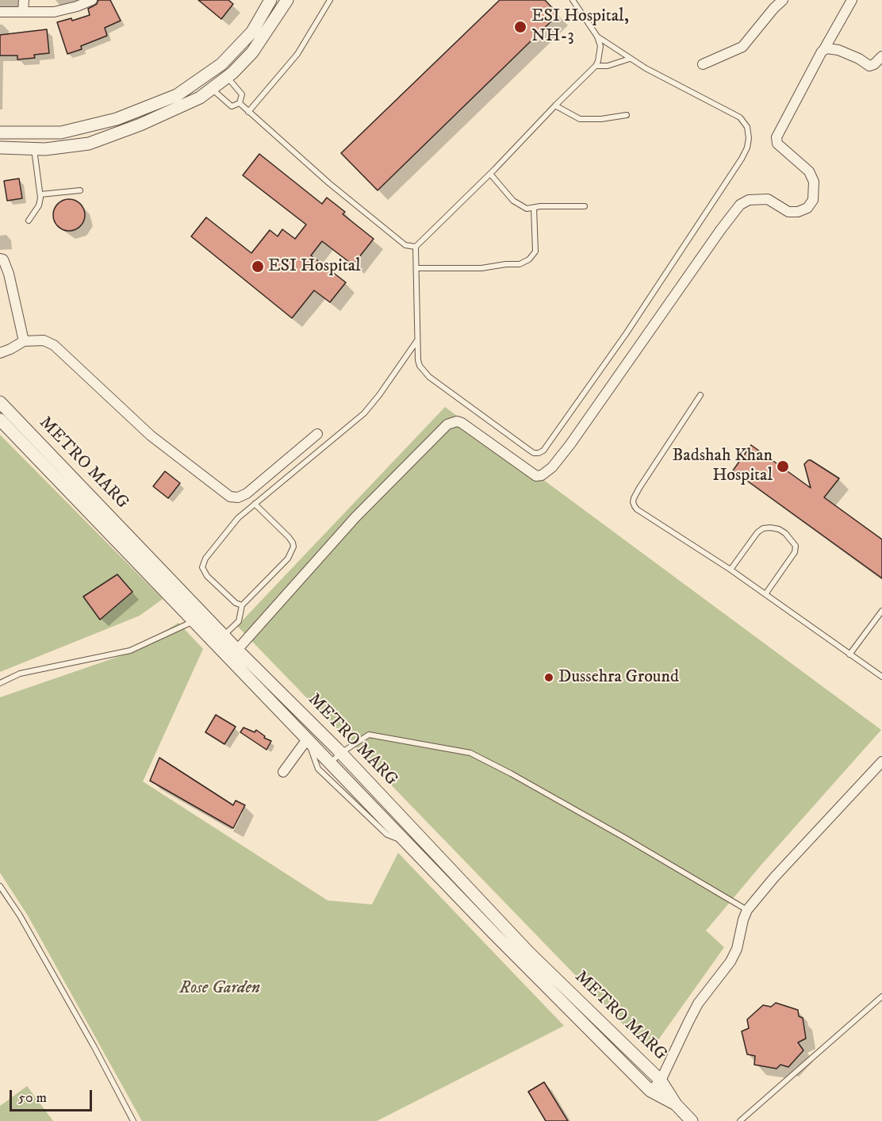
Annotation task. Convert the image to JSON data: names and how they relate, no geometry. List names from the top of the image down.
{
  "streets": {
    "street": ["METRO MARG"]
  },
  "parks": ["Rose Garden"],
  "places": [
    "ESI Hospital, NH-3",
    "ESI Hospital",
    "Badshah Khan Hospital",
    "Dussehra Ground"
  ],
  "scale_bar": "50 m"
}
